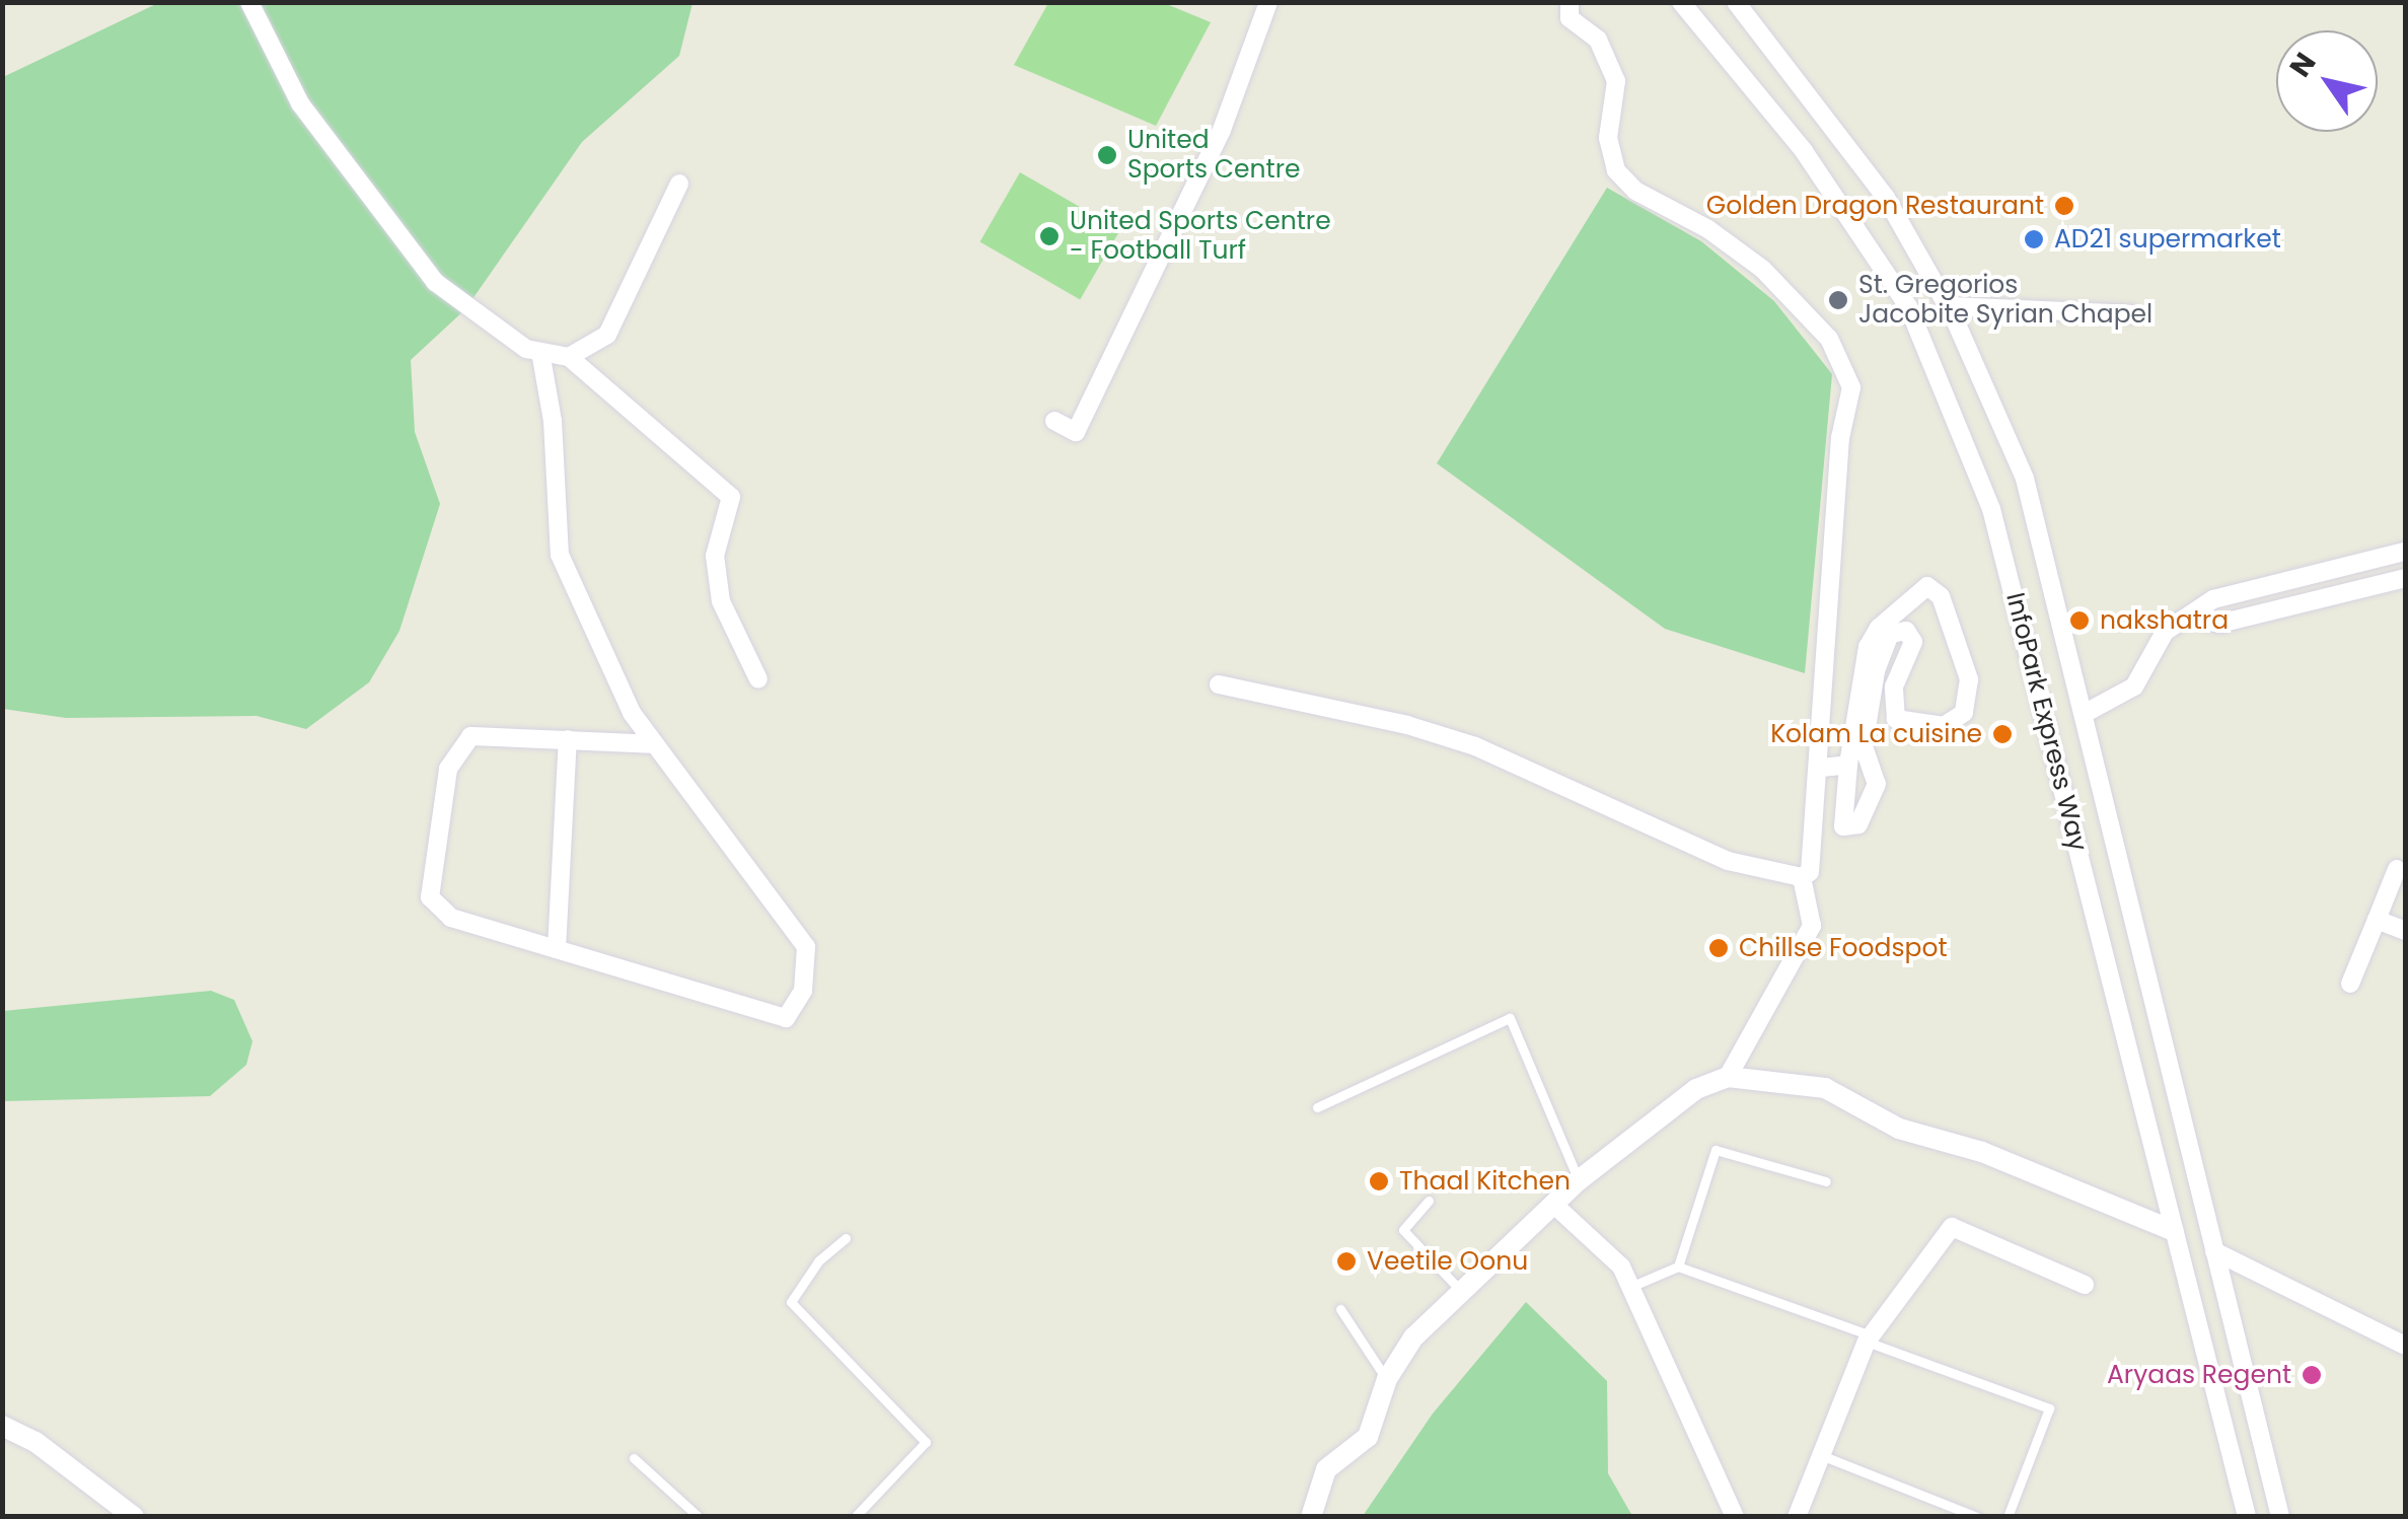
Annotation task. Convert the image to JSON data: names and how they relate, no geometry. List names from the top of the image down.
{
  "streets": {
    "street": ["InfoPark Express Way"]
  },
  "places": [
    "United Sports Centre",
    "Golden Dragon Restaurant",
    "United Sports Centre - Football Turf",
    "AD21 supermarket",
    "St. Gregorios Jacobite Syrian Chapel",
    "nakshatra",
    "Kolam La cuisine",
    "Chillse Foodspot",
    "Thaal Kitchen",
    "Veetile Oonu",
    "Aryaas Regent"
  ],
  "north": "top left"
}
